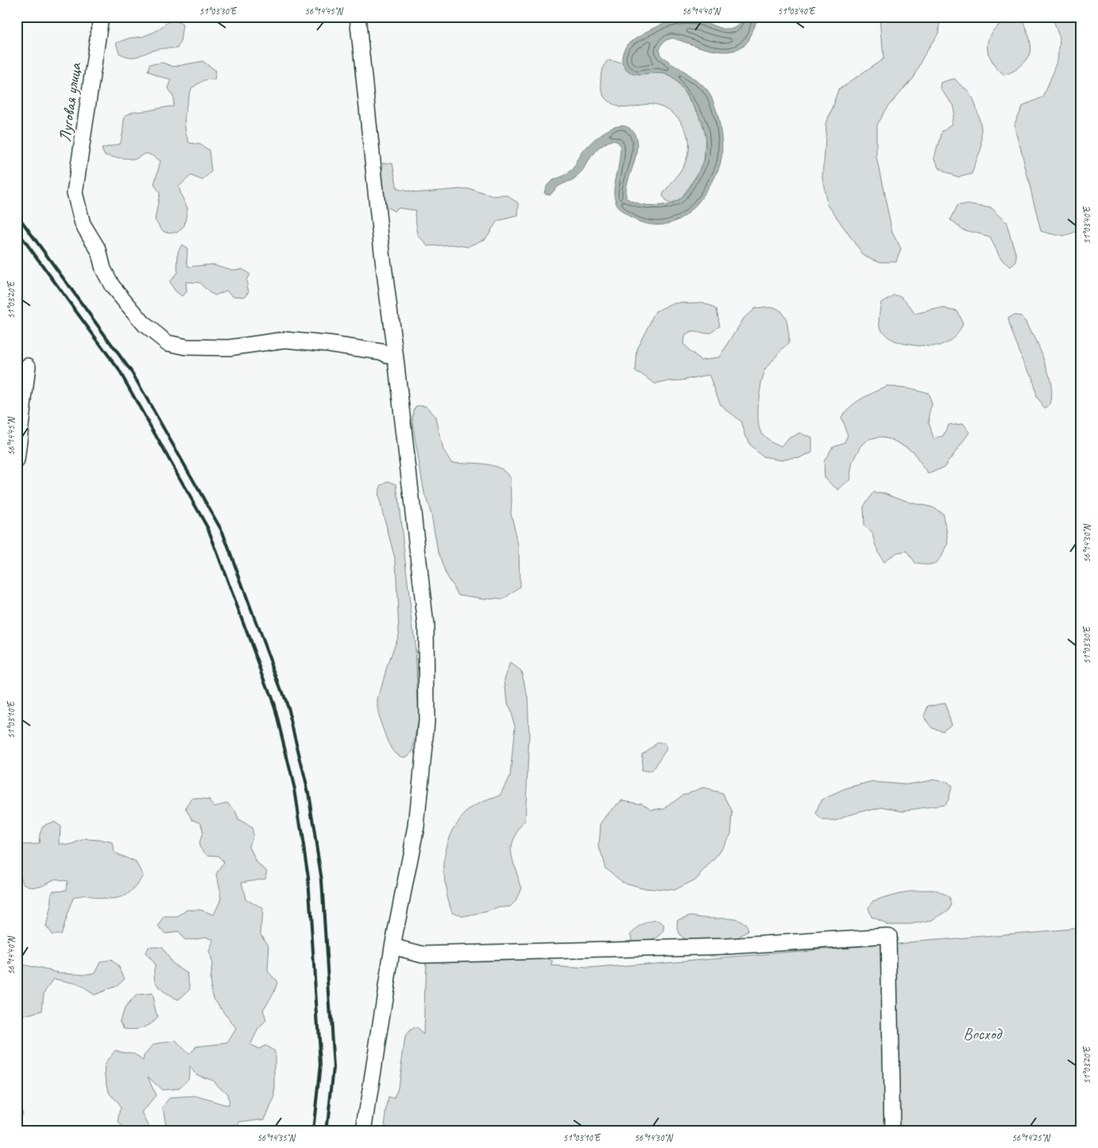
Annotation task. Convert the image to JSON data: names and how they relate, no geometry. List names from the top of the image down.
{
  "streets": {
    "street": ["Луговая улица"]
  },
  "parks": ["Восход"],
  "coordinates": [
    "51°03'30\"E",
    "56°14'45\"N",
    "56°14'40\"N",
    "51°03'40\"E",
    "51°03'20\"E",
    "56°14'30\"N",
    "51°03'10\"E",
    "56°14'35\"N",
    "56°14'25\"N"
  ]
}
